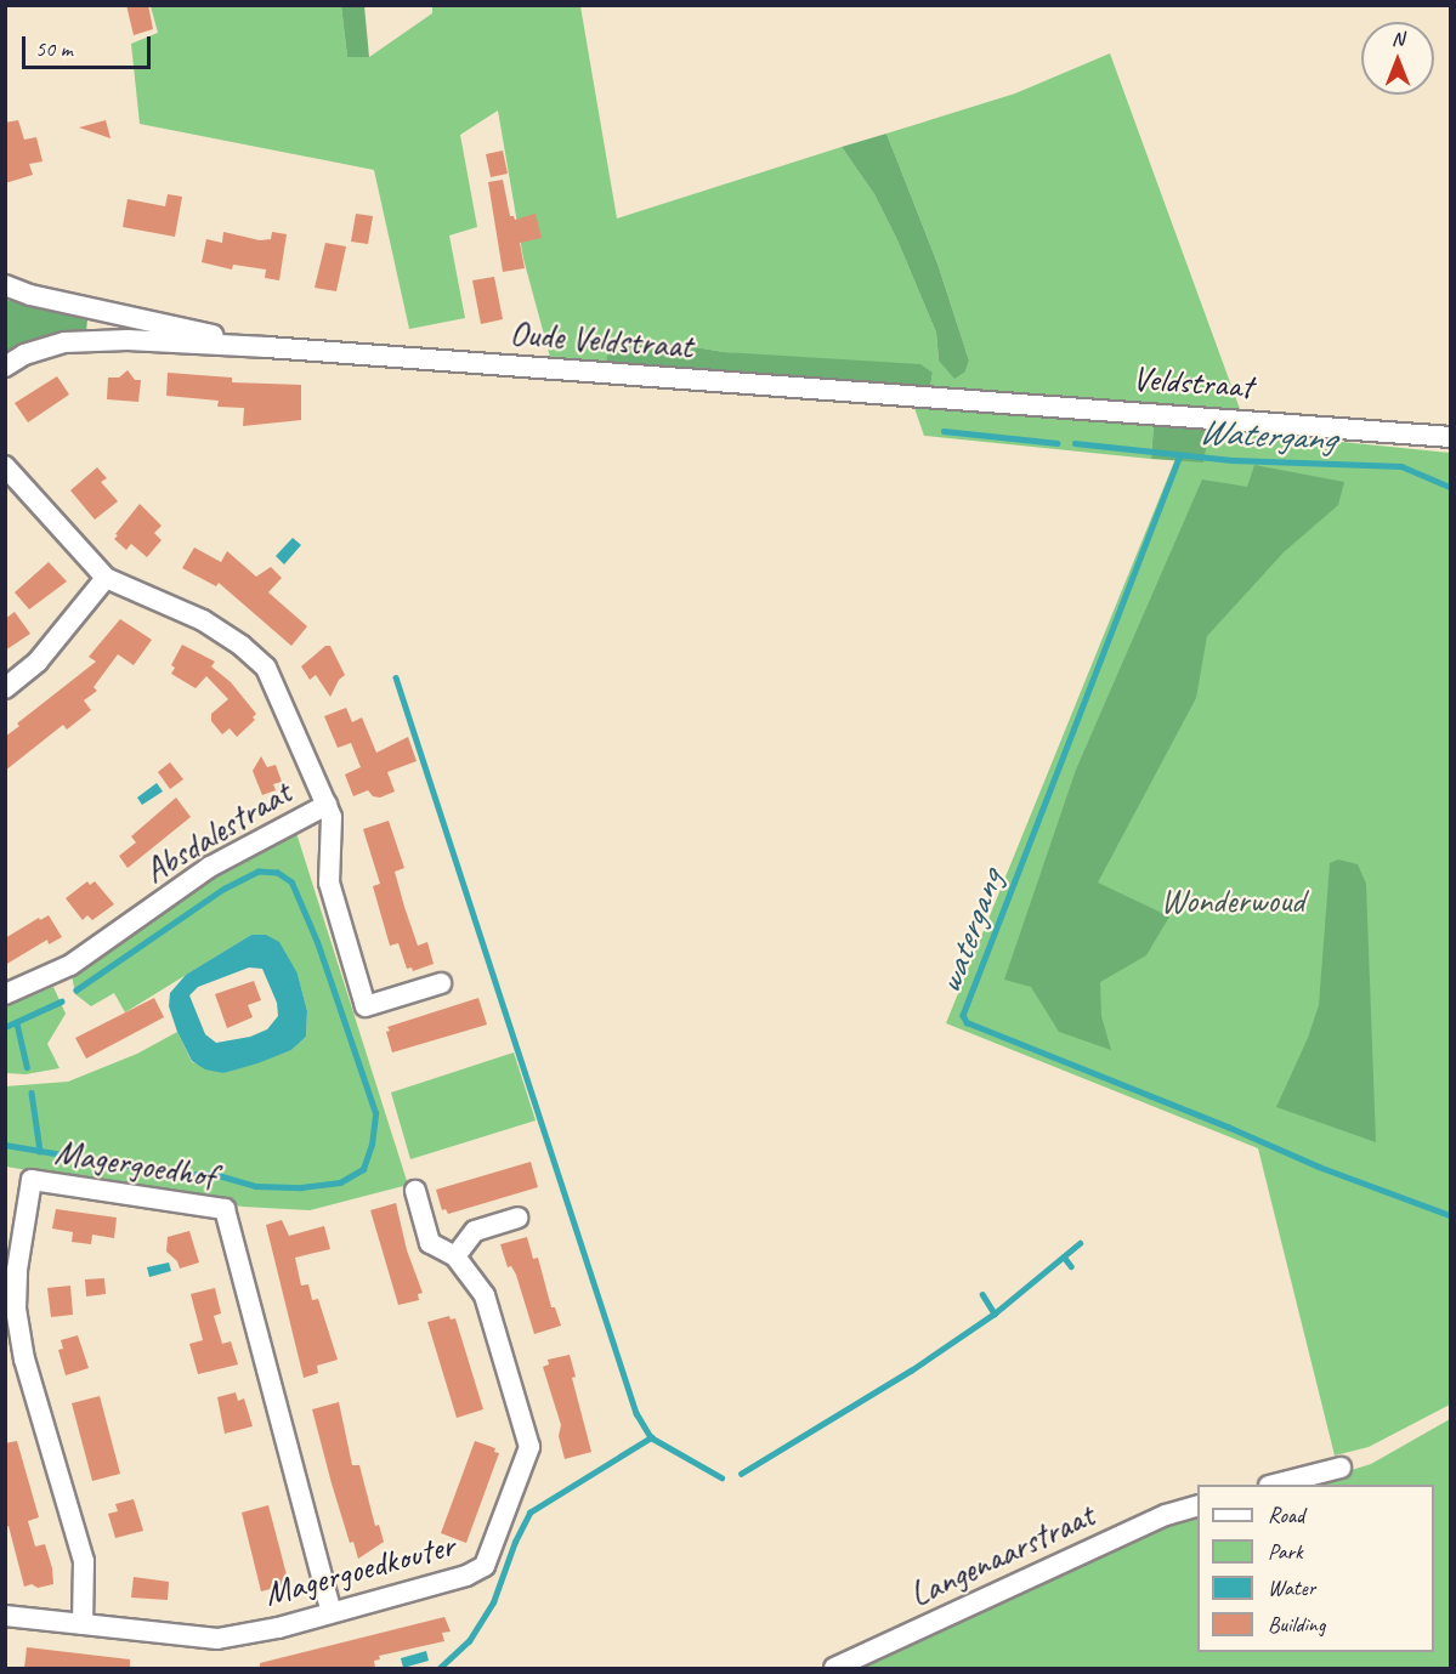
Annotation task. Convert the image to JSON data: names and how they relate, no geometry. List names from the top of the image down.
{
  "streets": {
    "street": [
      "Oude Veldstraat",
      "Veldstraat",
      "Absdalestraat",
      "Magergoedhof",
      "Langenaarstraat",
      "Magergoedkouter"
    ]
  },
  "crossings": [
    ["Oude Veldstraat", "Veldstraat"],
    ["Magergoedhof", "Magergoedkouter"]
  ],
  "water": ["Watergang", "watergang"],
  "parks": ["Wonderwoud"],
  "legend": [
    "Road",
    "Park",
    "Water",
    "Building"
  ],
  "scale_bar": "50 m",
  "north": "top"
}
